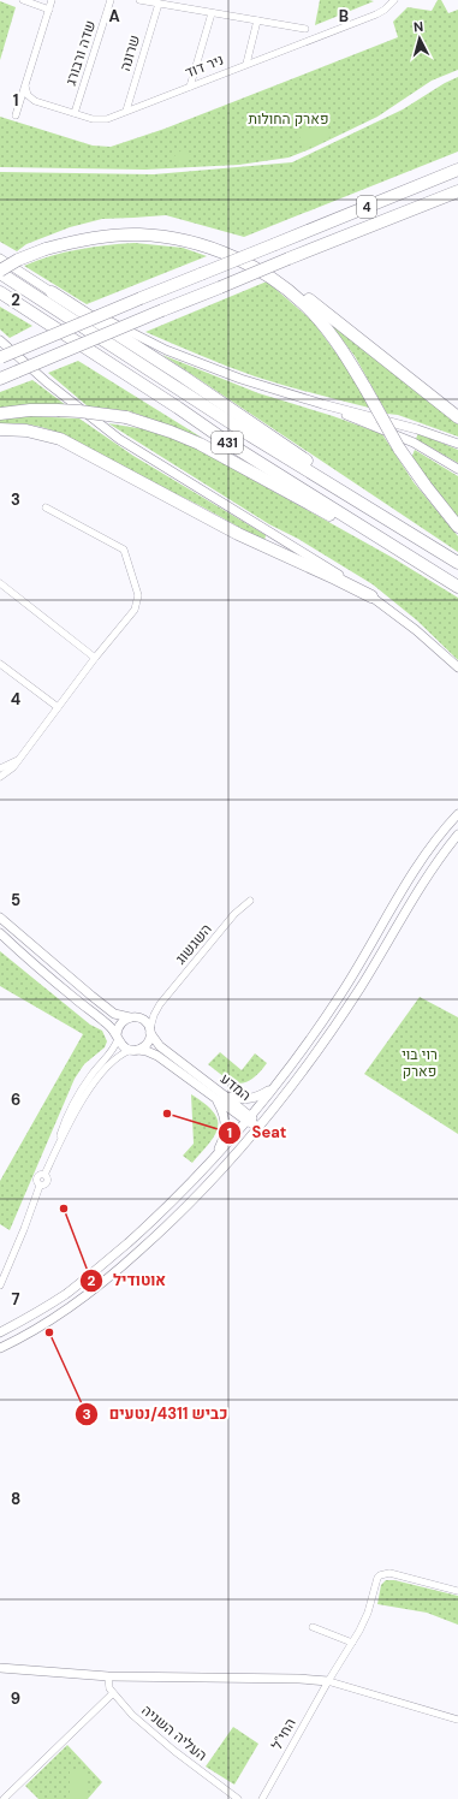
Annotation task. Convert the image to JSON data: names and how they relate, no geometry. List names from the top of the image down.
{
  "streets": {
    "highway": ["4", "431"],
    "main road": ["המדע"],
    "street": [
      "שדה ורבורג",
      "שרונה",
      "ניר דוד",
      "השגשוג",
      "העליה השניה",
      "החי\"ל"
    ]
  },
  "crossings": [
    ["שדה ורבורג", "ניר דוד"],
    ["שרונה", "ניר דוד"],
    ["השגשוג", "המדע"]
  ],
  "parks": ["פארק החולות", "רוי בוי פארק"],
  "places": ["Seat", "אוטודיל", "כביש 4311/נטעים"],
  "north": "top",
  "grid": {
    "columns": ["A", "B"],
    "rows": [
      "1",
      "2",
      "3",
      "4",
      "5",
      "6",
      "7",
      "8",
      "9"
    ]
  }
}
